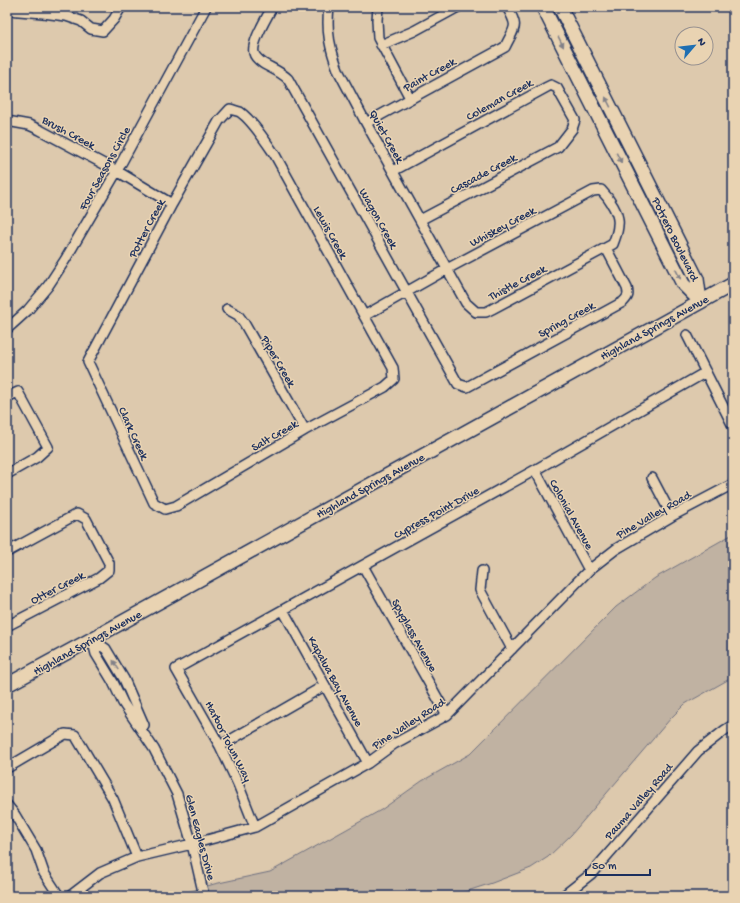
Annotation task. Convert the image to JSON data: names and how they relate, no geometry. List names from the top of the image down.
{
  "streets": {
    "street": [
      "Paint Creek",
      "Coleman Creek",
      "Brush Creek",
      "Quiet Creek",
      "Four Seasons Circle",
      "Cascade Creek",
      "Wagon Creek",
      "Whiskey Creek",
      "Potter Creek",
      "Lewis Creek",
      "Potrero Boulevard",
      "Thistle Creek",
      "Spring Creek",
      "Highland Springs Avenue",
      "Piper Creek",
      "Clark Creek",
      "Salt Creek",
      "Cypress Point Drive",
      "Colonial Avenue",
      "Pine Valley Road",
      "Otter Creek",
      "Spyglass Avenue",
      "Kapalua Bay Avenue",
      "Harbor Town Way",
      "Pauma Valley Road",
      "Glen Eagles Drive"
    ]
  },
  "crossings": [
    ["Paint Creek", "Quiet Creek"],
    ["Coleman Creek", "Quiet Creek"],
    ["Coleman Creek", "Cascade Creek"],
    ["Brush Creek", "Four Seasons Circle"],
    ["Brush Creek", "Potter Creek"],
    ["Quiet Creek", "Cascade Creek"],
    ["Quiet Creek", "Whiskey Creek"],
    ["Quiet Creek", "Thistle Creek"],
    ["Wagon Creek", "Whiskey Creek"],
    ["Wagon Creek", "Spring Creek"],
    ["Whiskey Creek", "Lewis Creek"],
    ["Whiskey Creek", "Thistle Creek"],
    ["Whiskey Creek", "Spring Creek"],
    ["Potter Creek", "Lewis Creek"],
    ["Potter Creek", "Clark Creek"],
    ["Lewis Creek", "Salt Creek"],
    ["Potrero Boulevard", "Highland Springs Avenue"],
    ["Thistle Creek", "Spring Creek"],
    ["Piper Creek", "Salt Creek"],
    ["Clark Creek", "Salt Creek"],
    ["Cypress Point Drive", "Colonial Avenue"],
    ["Cypress Point Drive", "Spyglass Avenue"],
    ["Cypress Point Drive", "Kapalua Bay Avenue"],
    ["Cypress Point Drive", "Harbor Town Way"],
    ["Colonial Avenue", "Pine Valley Road"],
    ["Pine Valley Road", "Spyglass Avenue"],
    ["Pine Valley Road", "Kapalua Bay Avenue"],
    ["Pine Valley Road", "Harbor Town Way"],
    ["Pine Valley Road", "Glen Eagles Drive"]
  ],
  "scale_bar": "50 m",
  "north": "top right"
}
